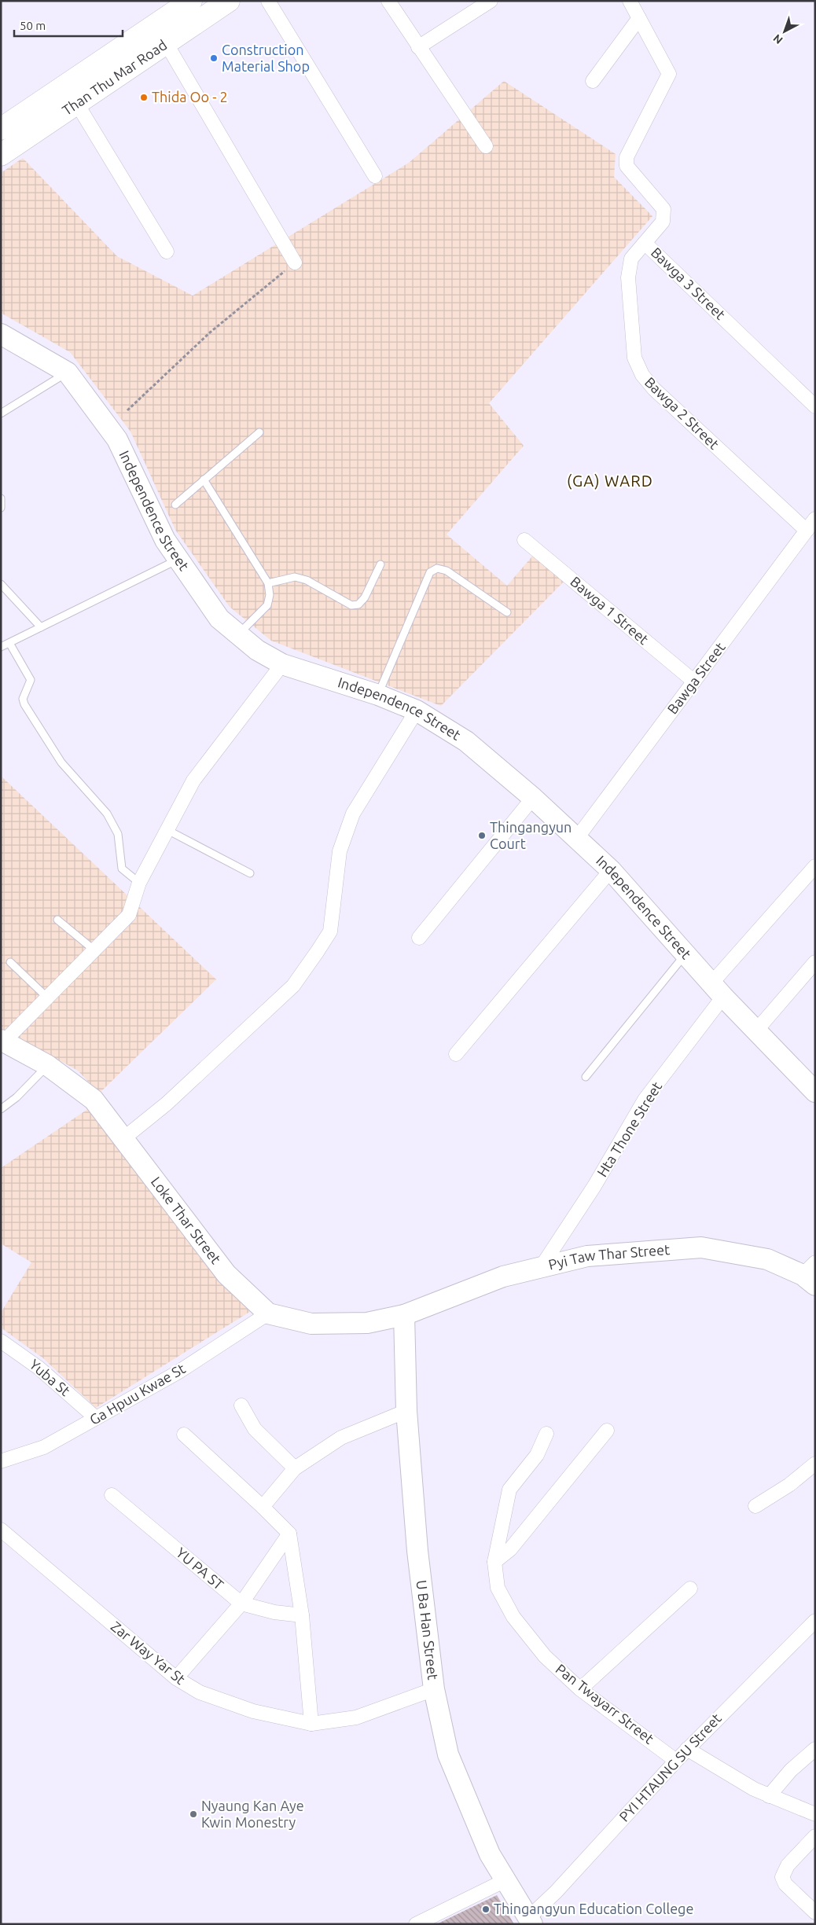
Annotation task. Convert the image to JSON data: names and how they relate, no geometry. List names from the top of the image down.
{
  "streets": {
    "main road": ["Than Thu Mar Road"],
    "street": [
      "Bawga 3 Street",
      "Bawga 2 Street",
      "Independence Street",
      "Bawga 1 Street",
      "Bawga Street",
      "Hta Thone Street",
      "Loke Thar Street",
      "Pyi Taw Thar Street",
      "Yuba St",
      "Ga Hpuu Kwae St",
      "YU PA ST",
      "U Ba Han Street",
      "Zar Way Yar St",
      "Pan Twayarr Street",
      "PYI HTAUNG SU Street"
    ]
  },
  "crossings": [
    ["Bawga 3 Street", "Bawga 2 Street"],
    ["Bawga 2 Street", "Bawga Street"],
    ["Independence Street", "Bawga Street"],
    ["Independence Street", "Hta Thone Street"],
    ["Bawga 1 Street", "Bawga Street"],
    ["Hta Thone Street", "Pyi Taw Thar Street"],
    ["Loke Thar Street", "Ga Hpuu Kwae St"],
    ["Pyi Taw Thar Street", "U Ba Han Street"],
    ["Yuba St", "Ga Hpuu Kwae St"],
    ["U Ba Han Street", "Zar Way Yar St"],
    ["U Ba Han Street", "PYI HTAUNG SU Street"],
    ["Pan Twayarr Street", "PYI HTAUNG SU Street"]
  ],
  "districts": ["(GA) WARD"],
  "places": [
    "Construction Material Shop",
    "Thida Oo - 2",
    "Thingangyun Court",
    "Nyaung Kan Aye Kwin Monestry",
    "Thingangyun Education College"
  ],
  "scale_bar": "50 m",
  "north": "bottom left"
}
